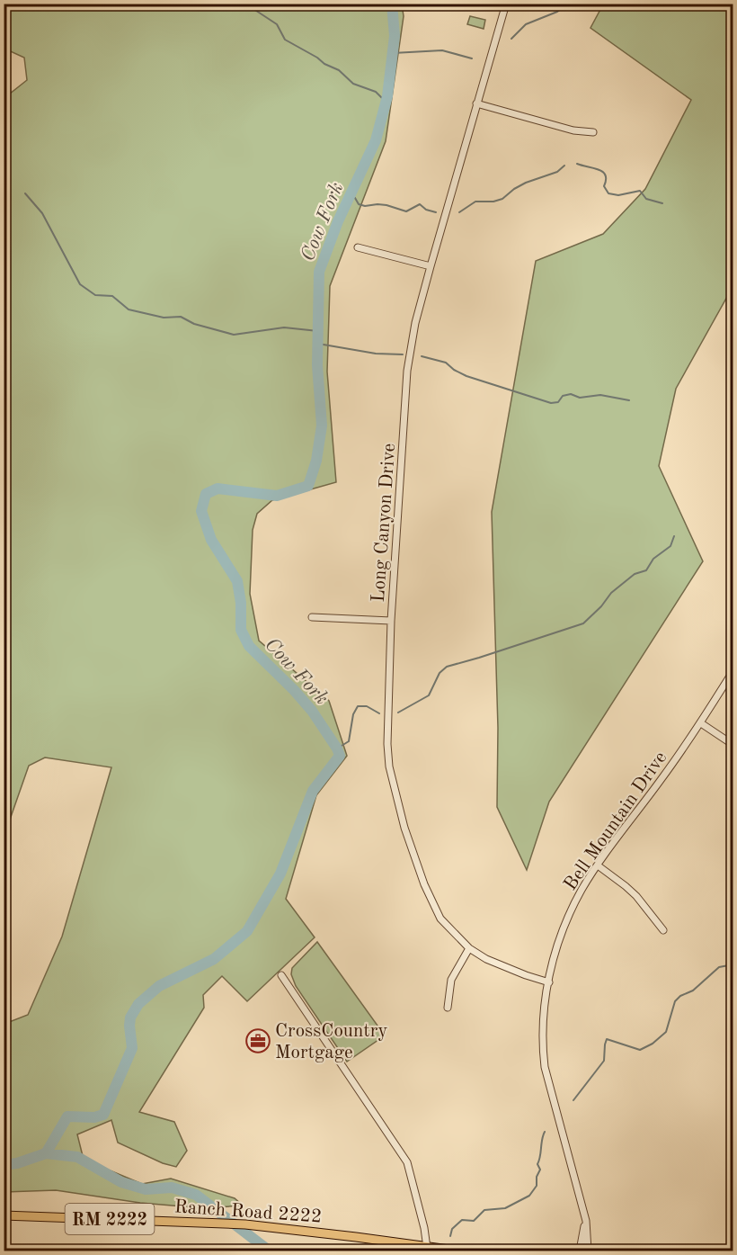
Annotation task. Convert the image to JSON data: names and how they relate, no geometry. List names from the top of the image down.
{
  "streets": {
    "main road": ["Ranch Road 2222", "RM 2222"],
    "street": ["Long Canyon Drive", "Bell Mountain Drive"]
  },
  "crossings": [
    ["Long Canyon Drive", "Bell Mountain Drive"]
  ],
  "water": ["Cow Fork"],
  "places": {
    "office": ["CrossCountry Mortgage"]
  }
}
